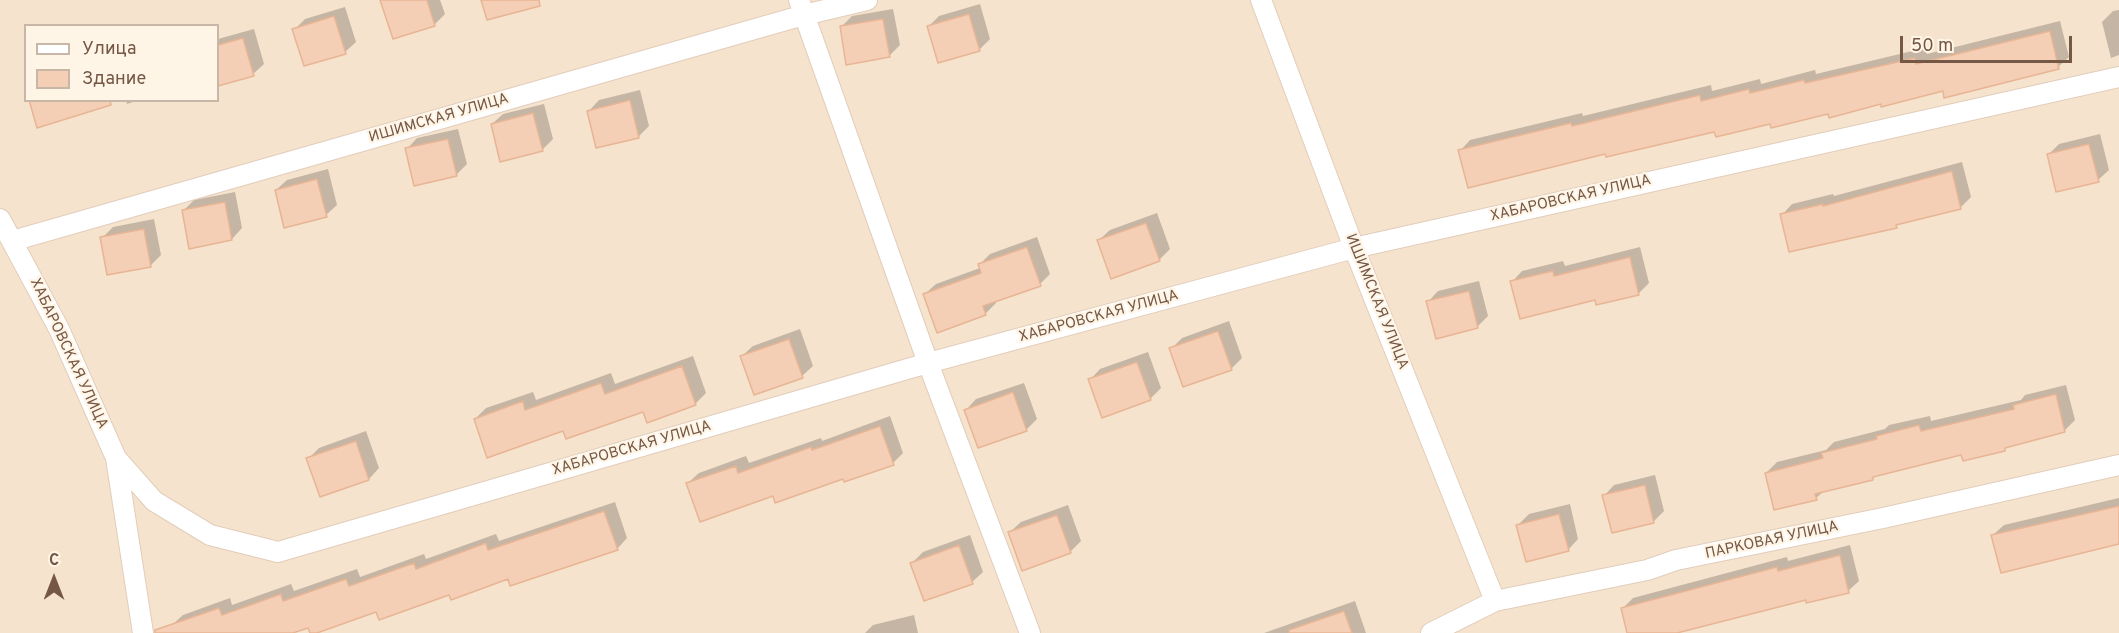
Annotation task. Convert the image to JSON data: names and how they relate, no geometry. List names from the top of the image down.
{
  "streets": {
    "street": ["ИШИМСКАЯ УЛИЦА", "ХАБАРОВСКАЯ УЛИЦА", "ПАРКОВАЯ УЛИЦА"]
  },
  "crossings": [
    ["ИШИМСКАЯ УЛИЦА", "ХАБАРОВСКАЯ УЛИЦА"],
    ["ИШИМСКАЯ УЛИЦА", "ПАРКОВАЯ УЛИЦА"]
  ],
  "legend": ["Улица", "Здание"],
  "scale_bar": "50 m",
  "north": "top"
}
